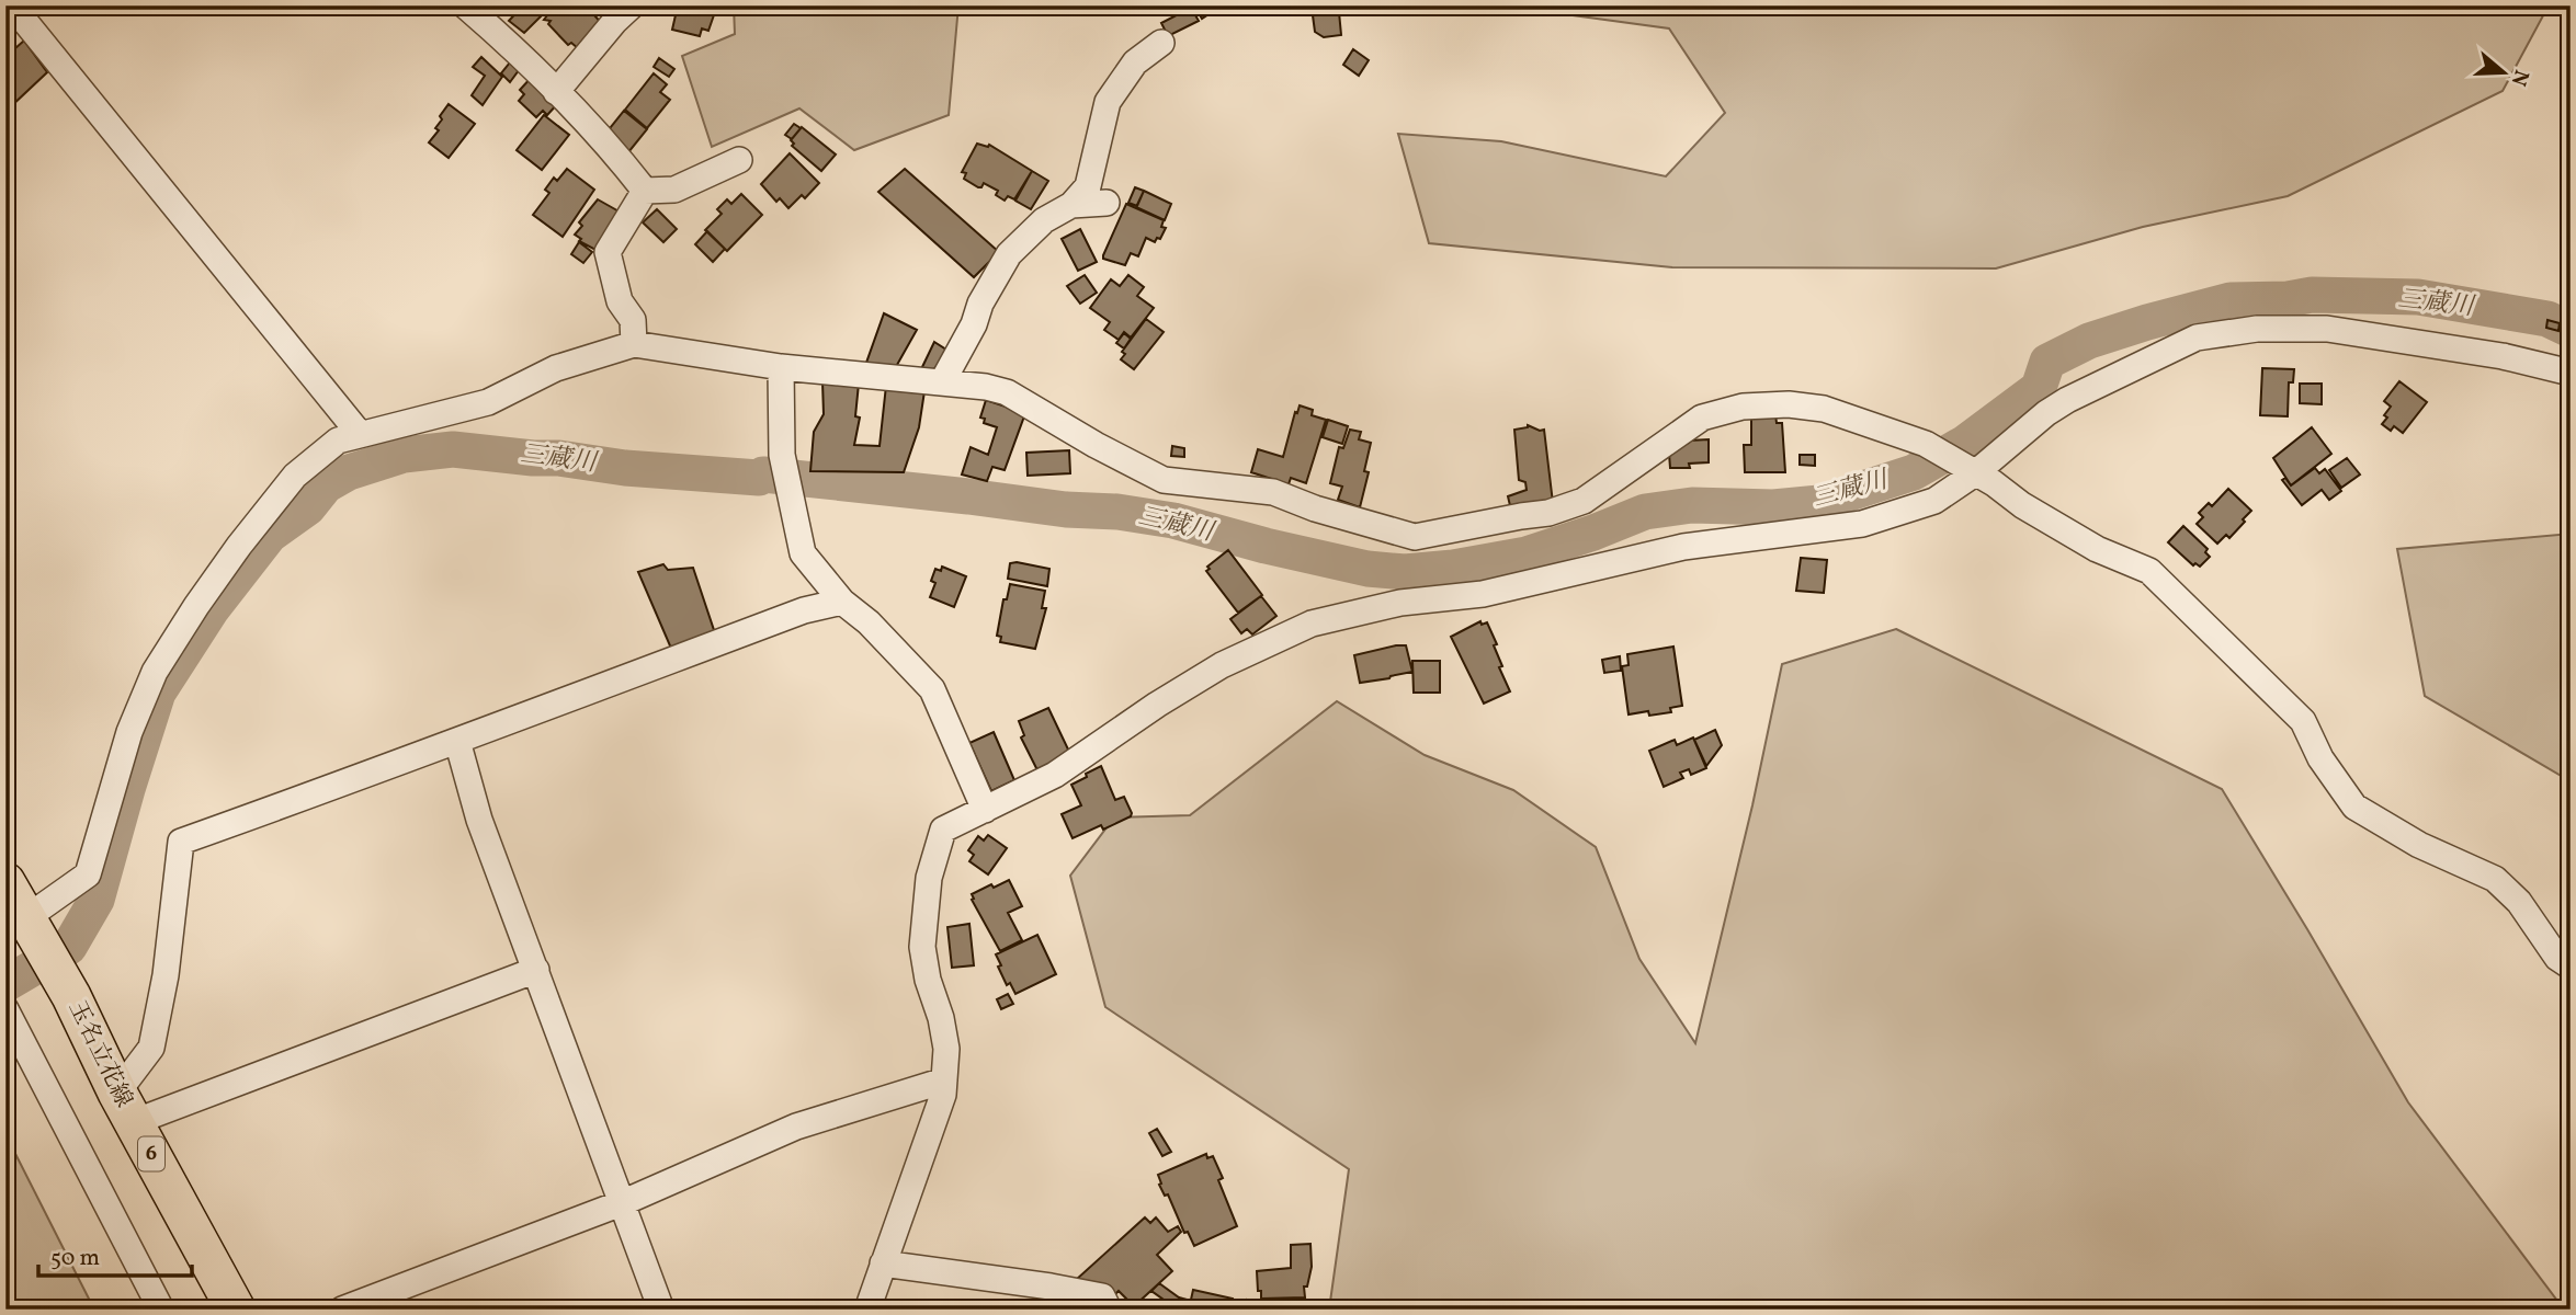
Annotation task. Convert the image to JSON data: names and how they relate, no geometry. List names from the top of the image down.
{
  "streets": {
    "main road": ["玉名立花線", "6"]
  },
  "water": ["三蔵川"],
  "scale_bar": "50 m",
  "north": "right"
}
